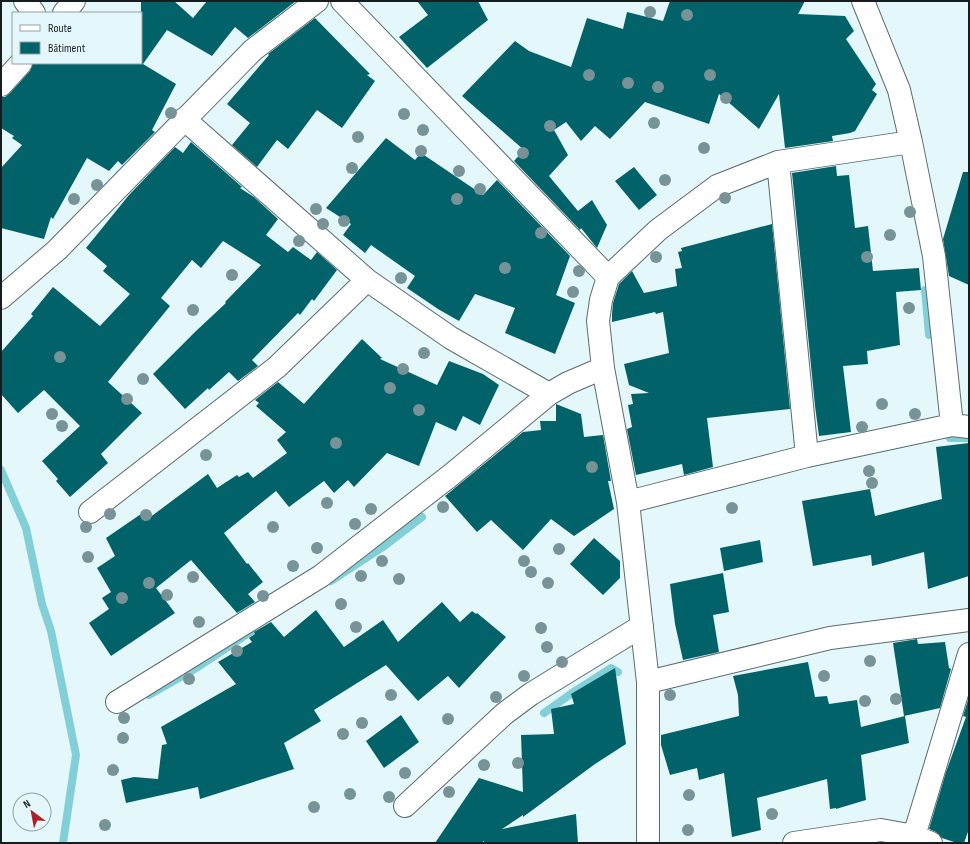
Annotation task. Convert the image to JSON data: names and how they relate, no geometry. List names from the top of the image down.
{
  "legend": ["Route", "Bâtiment"],
  "north": "top left"
}
